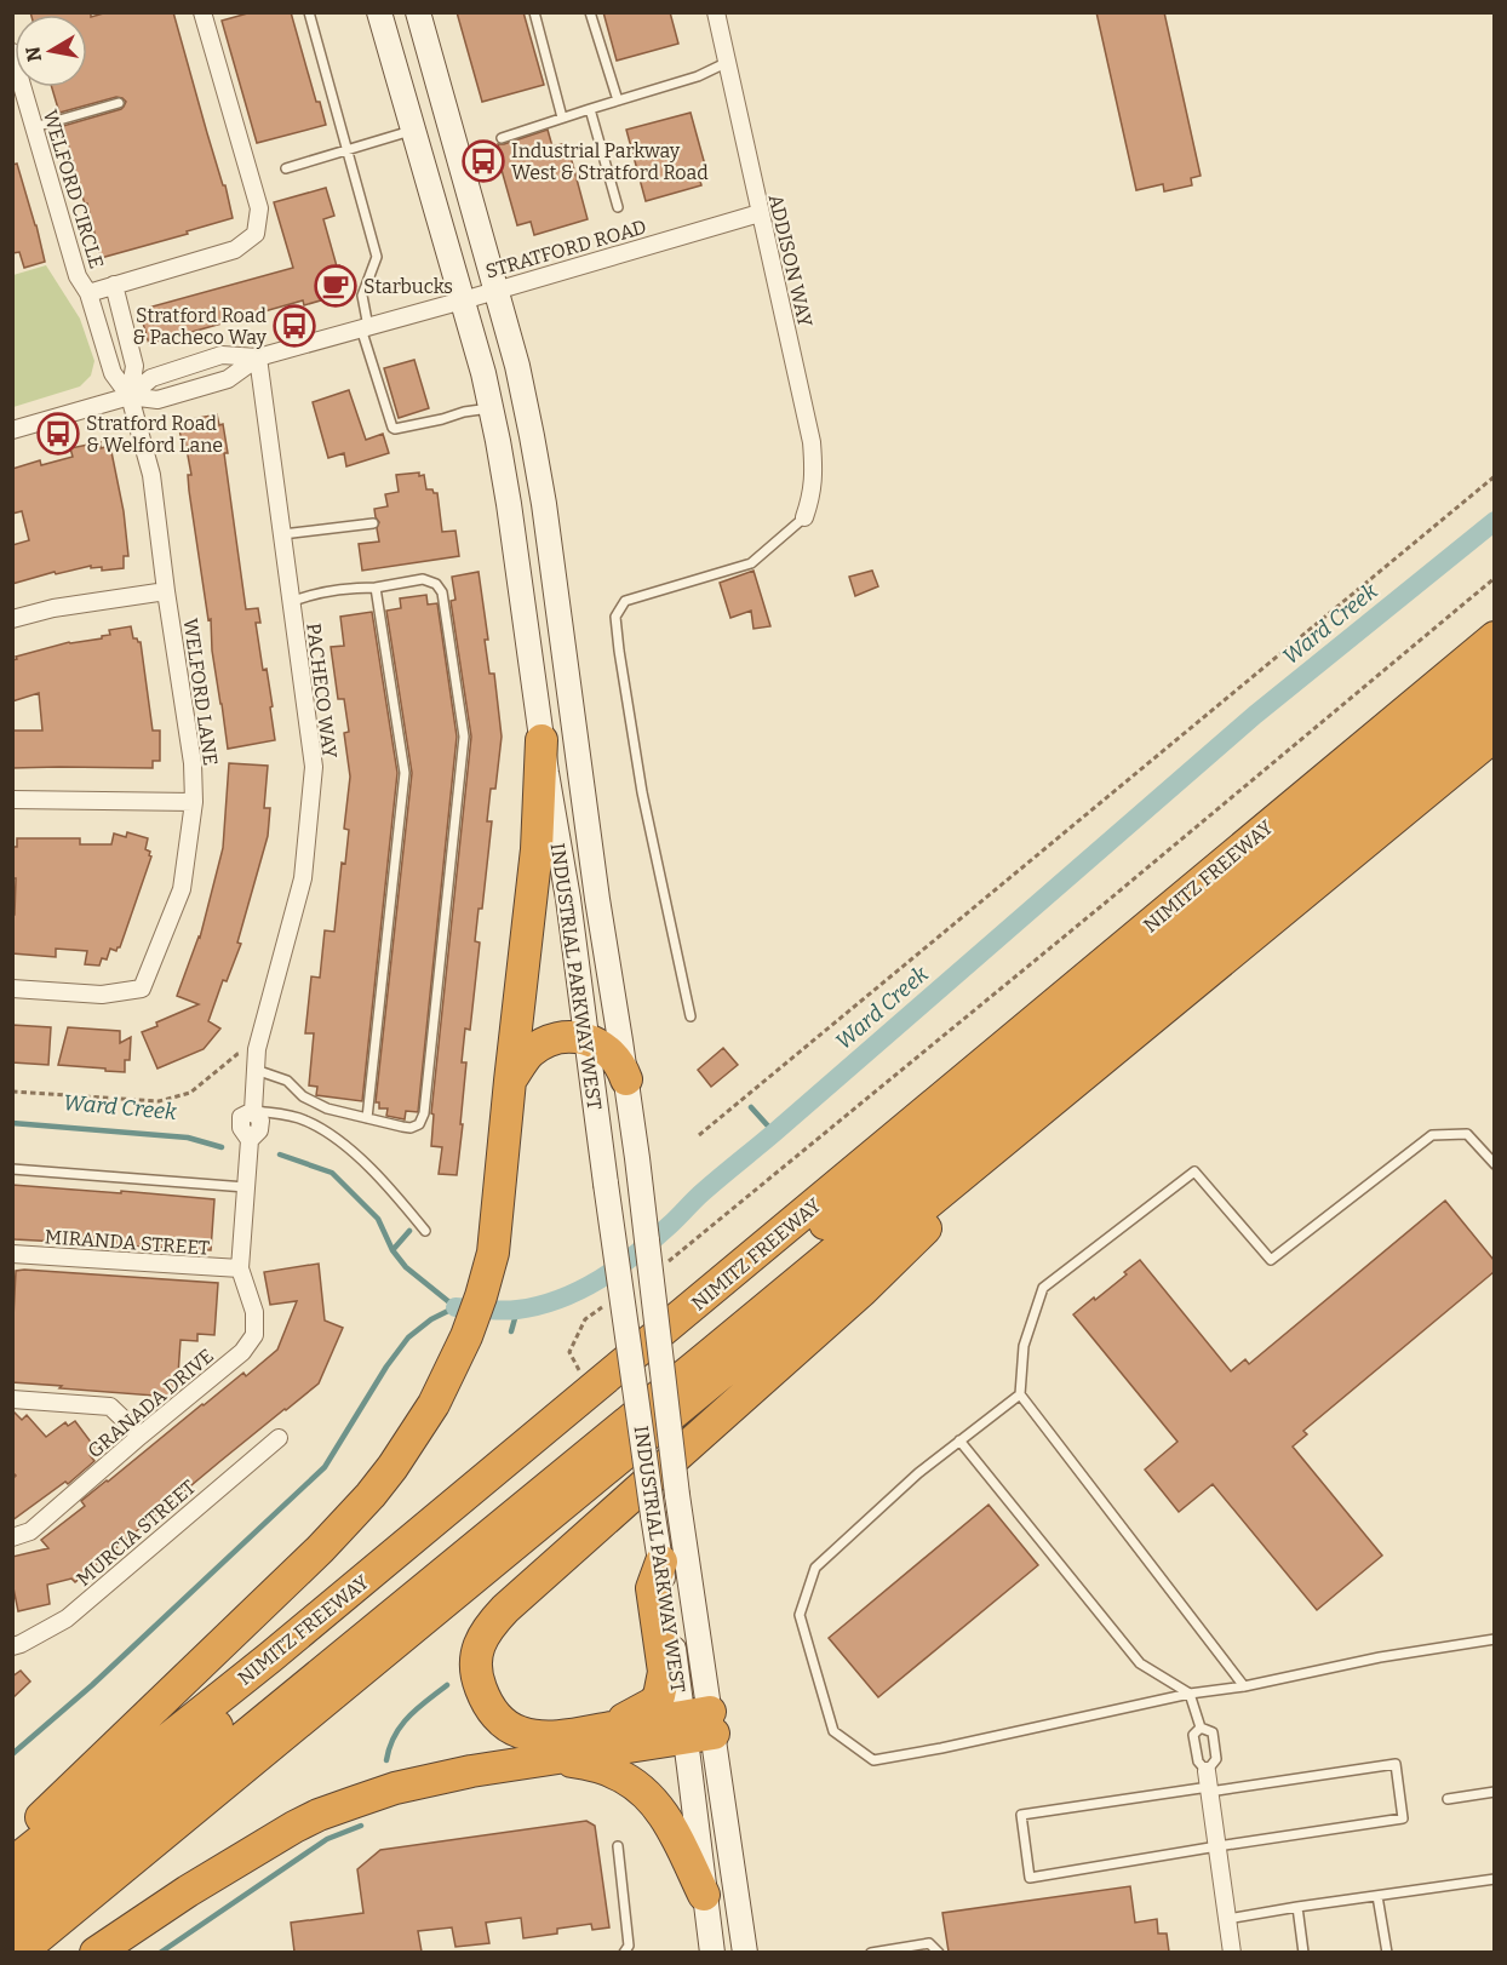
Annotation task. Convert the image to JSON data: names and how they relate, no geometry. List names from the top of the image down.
{
  "streets": {
    "highway": ["NIMITZ FREEWAY"],
    "main road": ["INDUSTRIAL PARKWAY WEST"],
    "street": [
      "WELFORD CIRCLE",
      "STRATFORD ROAD",
      "ADDISON WAY",
      "PACHECO WAY",
      "WELFORD LANE",
      "MIRANDA STREET",
      "GRANADA DRIVE",
      "MURCIA STREET"
    ]
  },
  "crossings": [
    ["WELFORD CIRCLE", "STRATFORD ROAD"],
    ["WELFORD CIRCLE", "WELFORD LANE"],
    ["STRATFORD ROAD", "ADDISON WAY"],
    ["STRATFORD ROAD", "PACHECO WAY"],
    ["STRATFORD ROAD", "WELFORD LANE"],
    ["STRATFORD ROAD", "INDUSTRIAL PARKWAY WEST"],
    ["PACHECO WAY", "MIRANDA STREET"],
    ["PACHECO WAY", "GRANADA DRIVE"],
    ["MIRANDA STREET", "GRANADA DRIVE"]
  ],
  "water": ["Ward Creek"],
  "places": {
    "bus stop": ["Industrial Parkway West & Stratford Road", "Stratford Road & Pacheco Way", "Stratford Road & Welford Lane"],
    "cafe": ["Starbucks"]
  },
  "north": "left"
}
